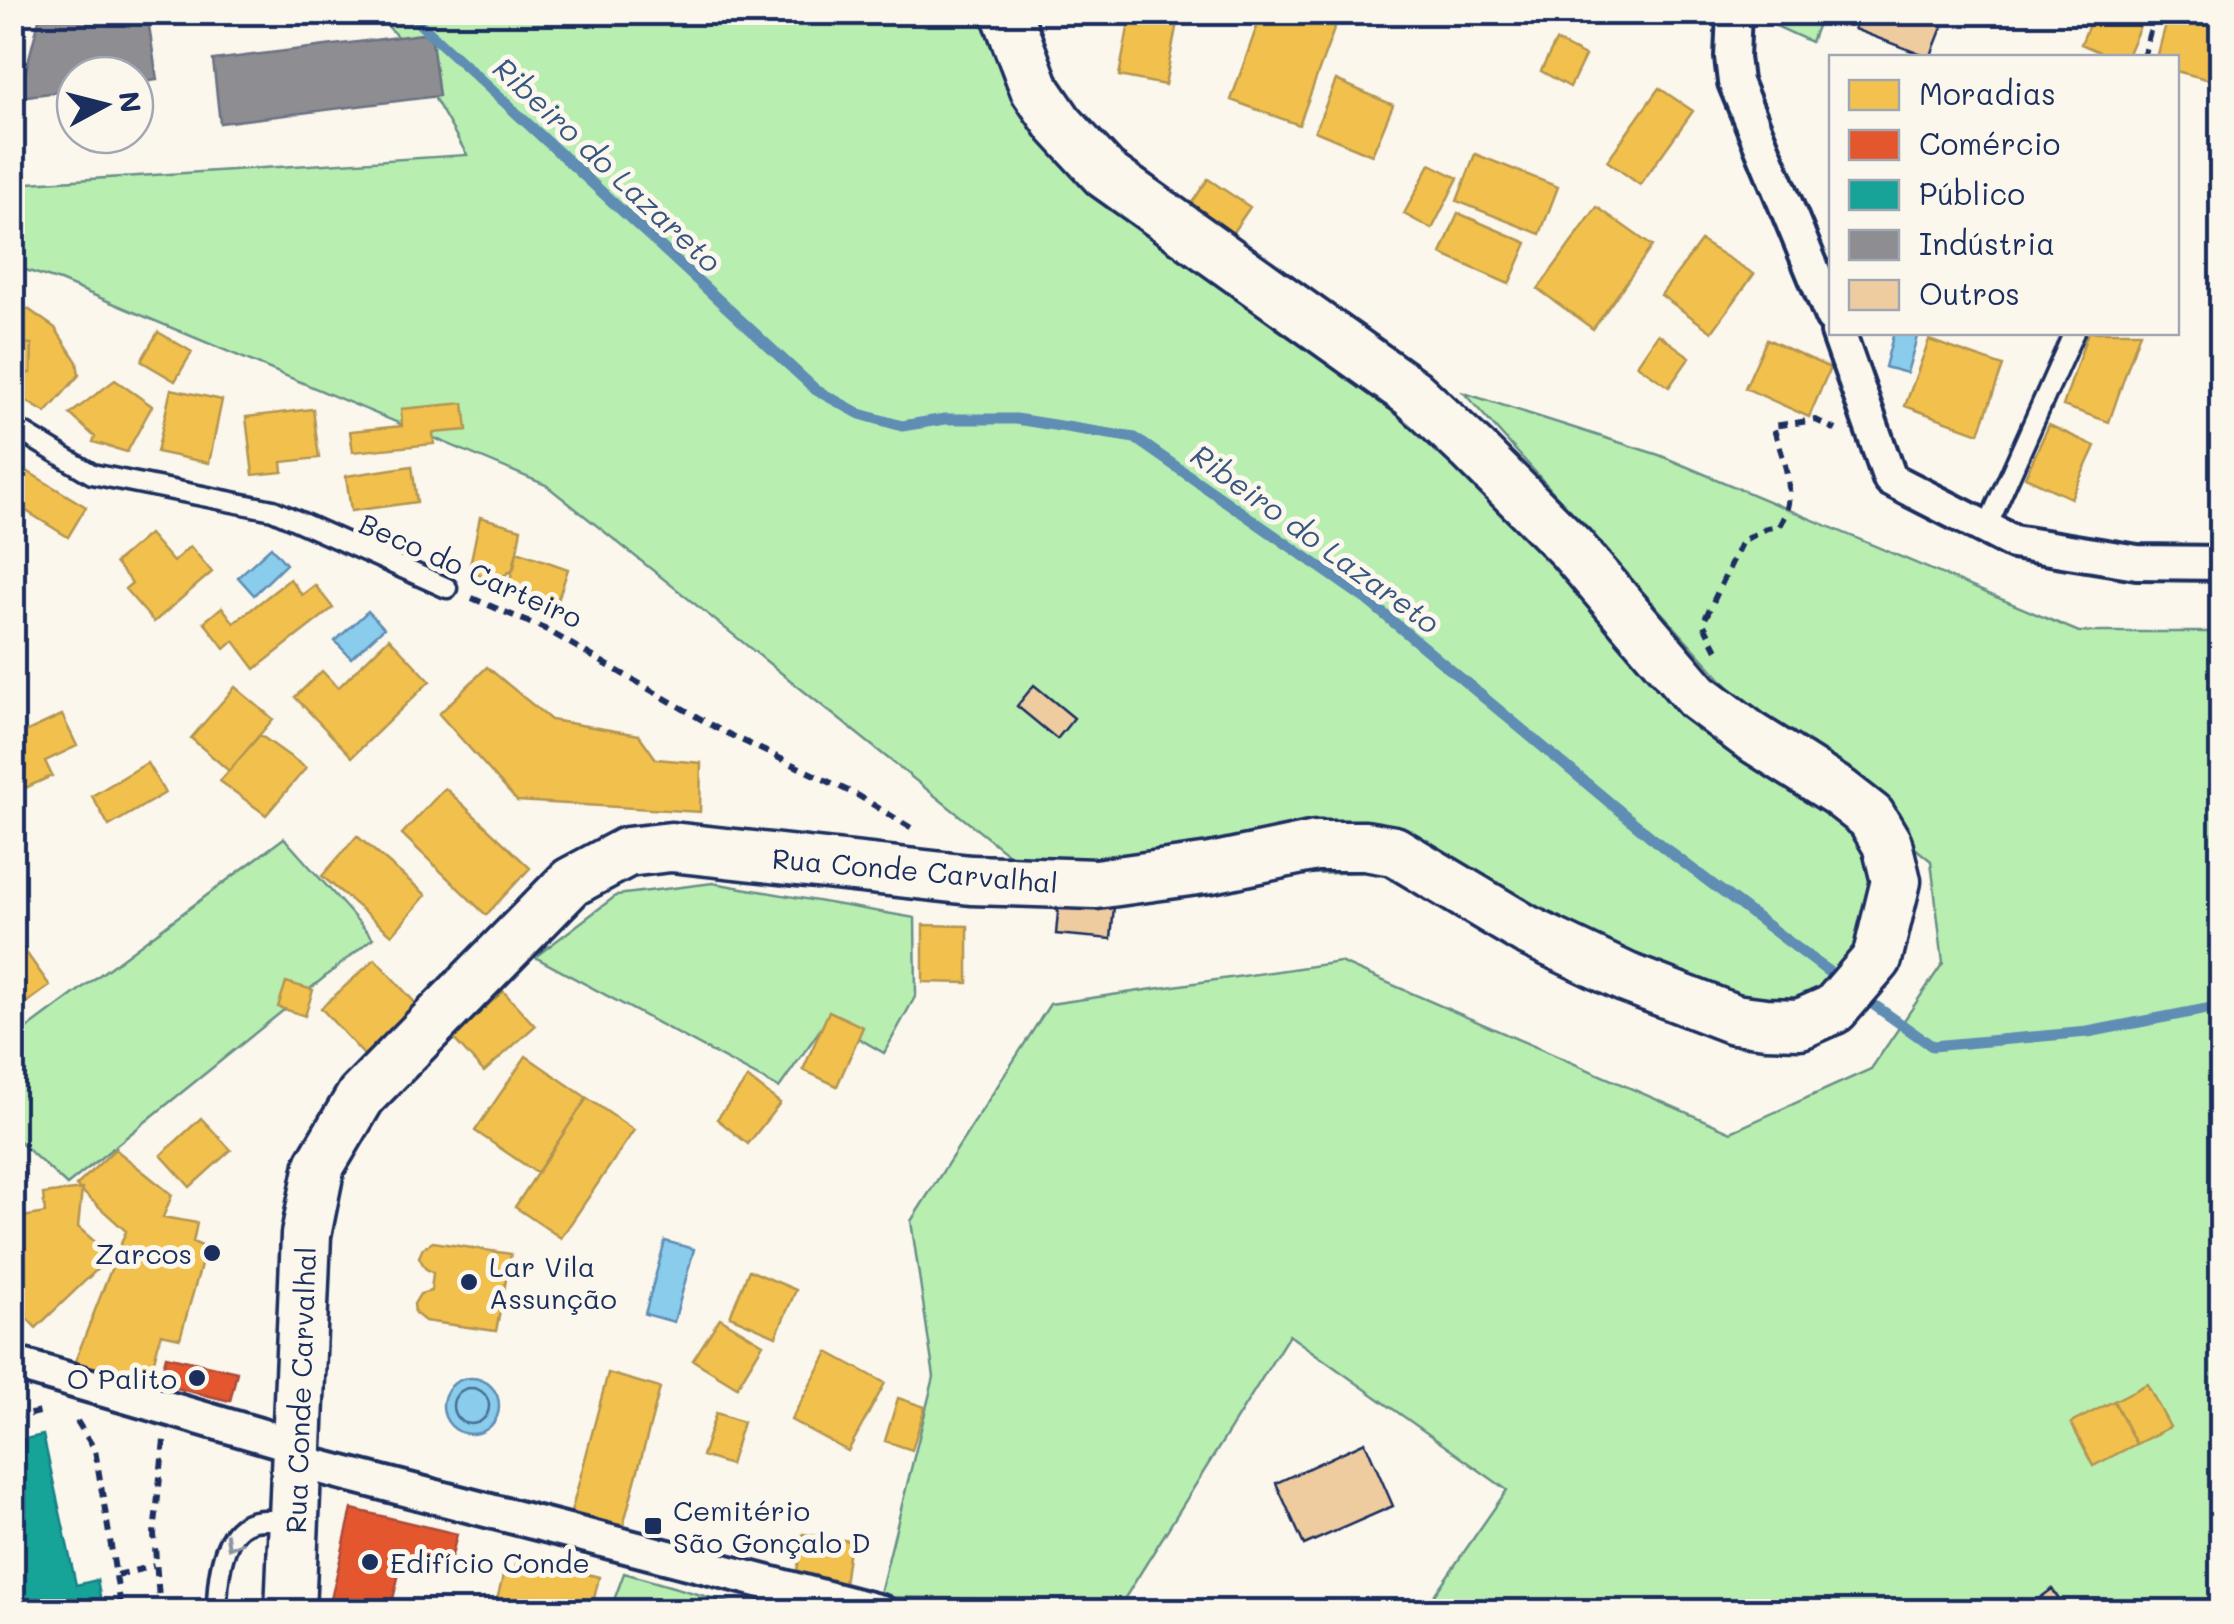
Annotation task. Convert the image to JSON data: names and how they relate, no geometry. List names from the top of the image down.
{
  "streets": {
    "main road": ["Rua Conde Carvalhal"],
    "lane": ["Beco do Carteiro"]
  },
  "water": ["Ribeiro do Lazareto"],
  "places": {
    "other": [
      "Zarcos",
      "Lar Vila Assunção",
      "O Palito",
      "Edifício Conde"
    ],
    "transit": ["Cemitério São Gonçalo D"]
  },
  "legend": [
    "Moradias",
    "Comércio",
    "Público",
    "Indústria",
    "Outros"
  ],
  "north": "right"
}
